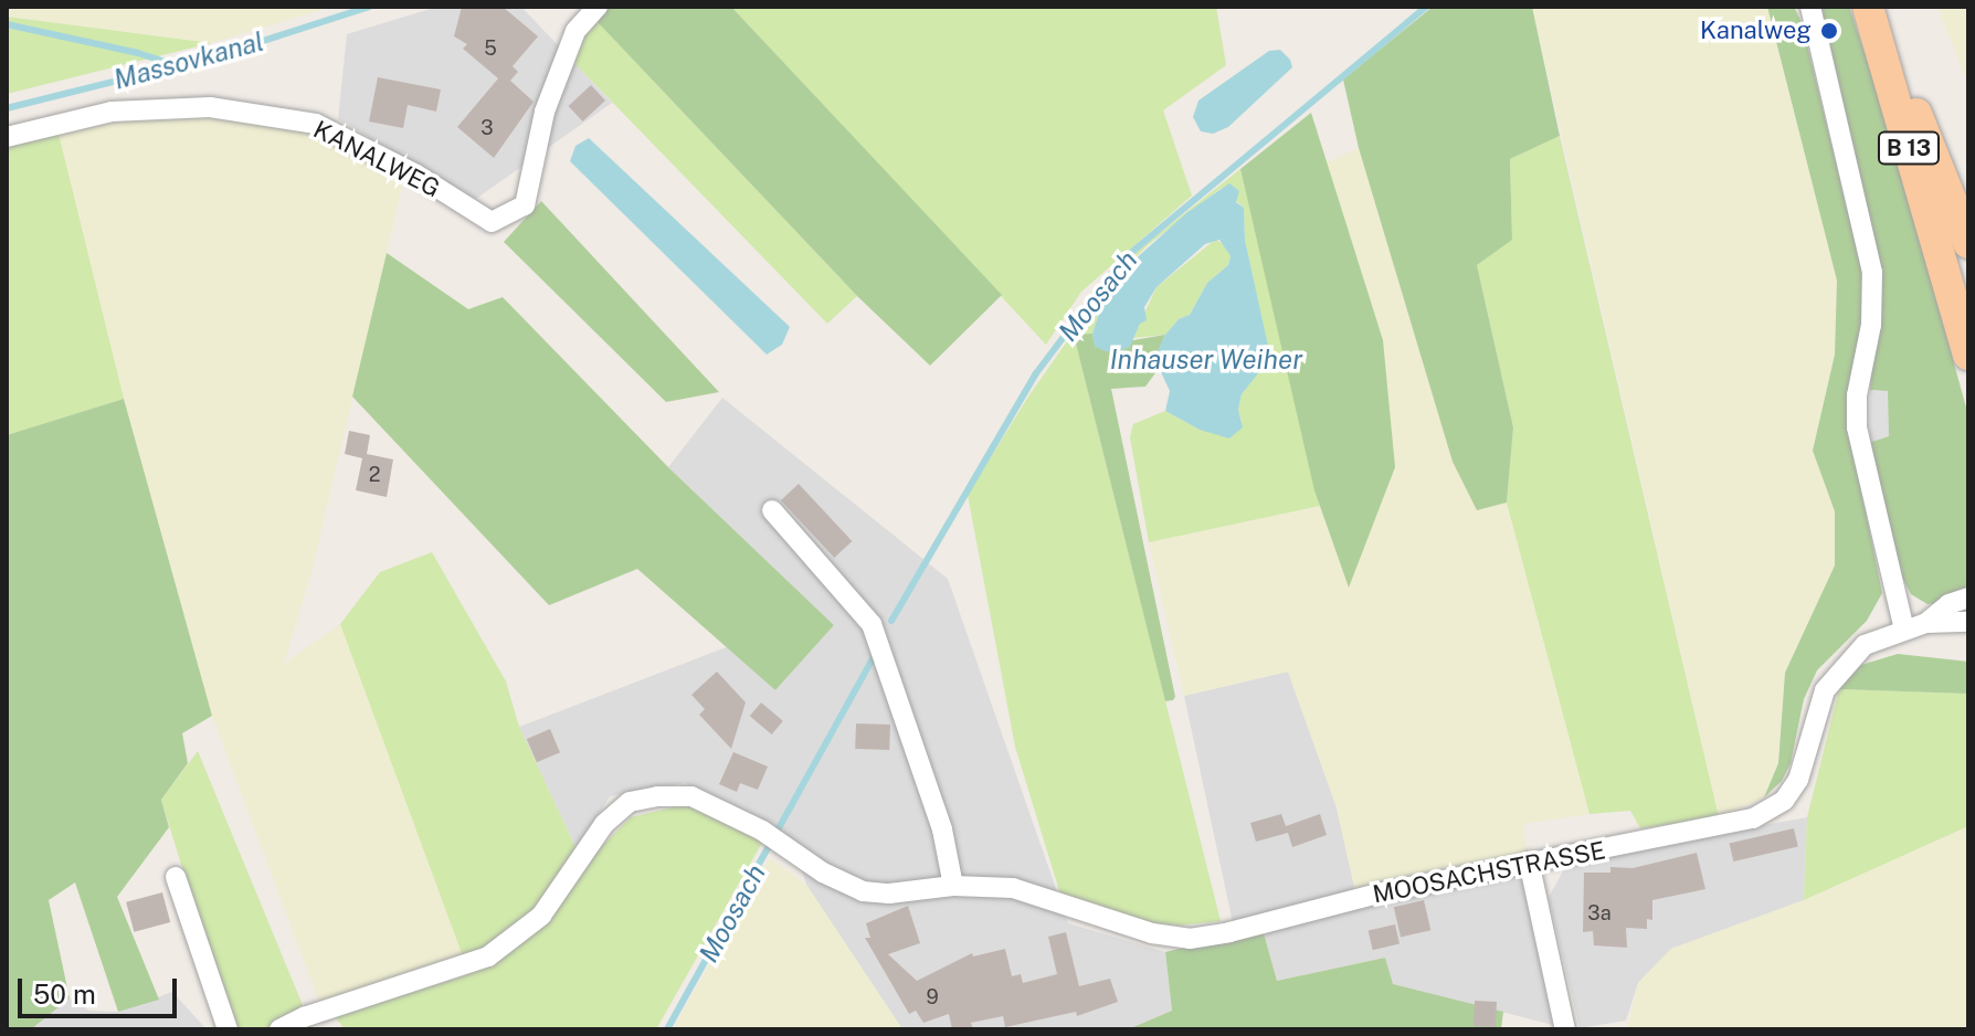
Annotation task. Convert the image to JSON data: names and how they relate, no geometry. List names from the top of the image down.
{
  "streets": {
    "main road": ["B 13"],
    "street": ["KANALWEG", "MOOSACHSTRASSE"]
  },
  "water": ["Massovkanal", "Moosach", "Inhauser Weiher"],
  "places": ["Kanalweg"],
  "house_numbers": [
    "5",
    "3",
    "2",
    "3a",
    "9"
  ],
  "scale_bar": "50 m"
}
